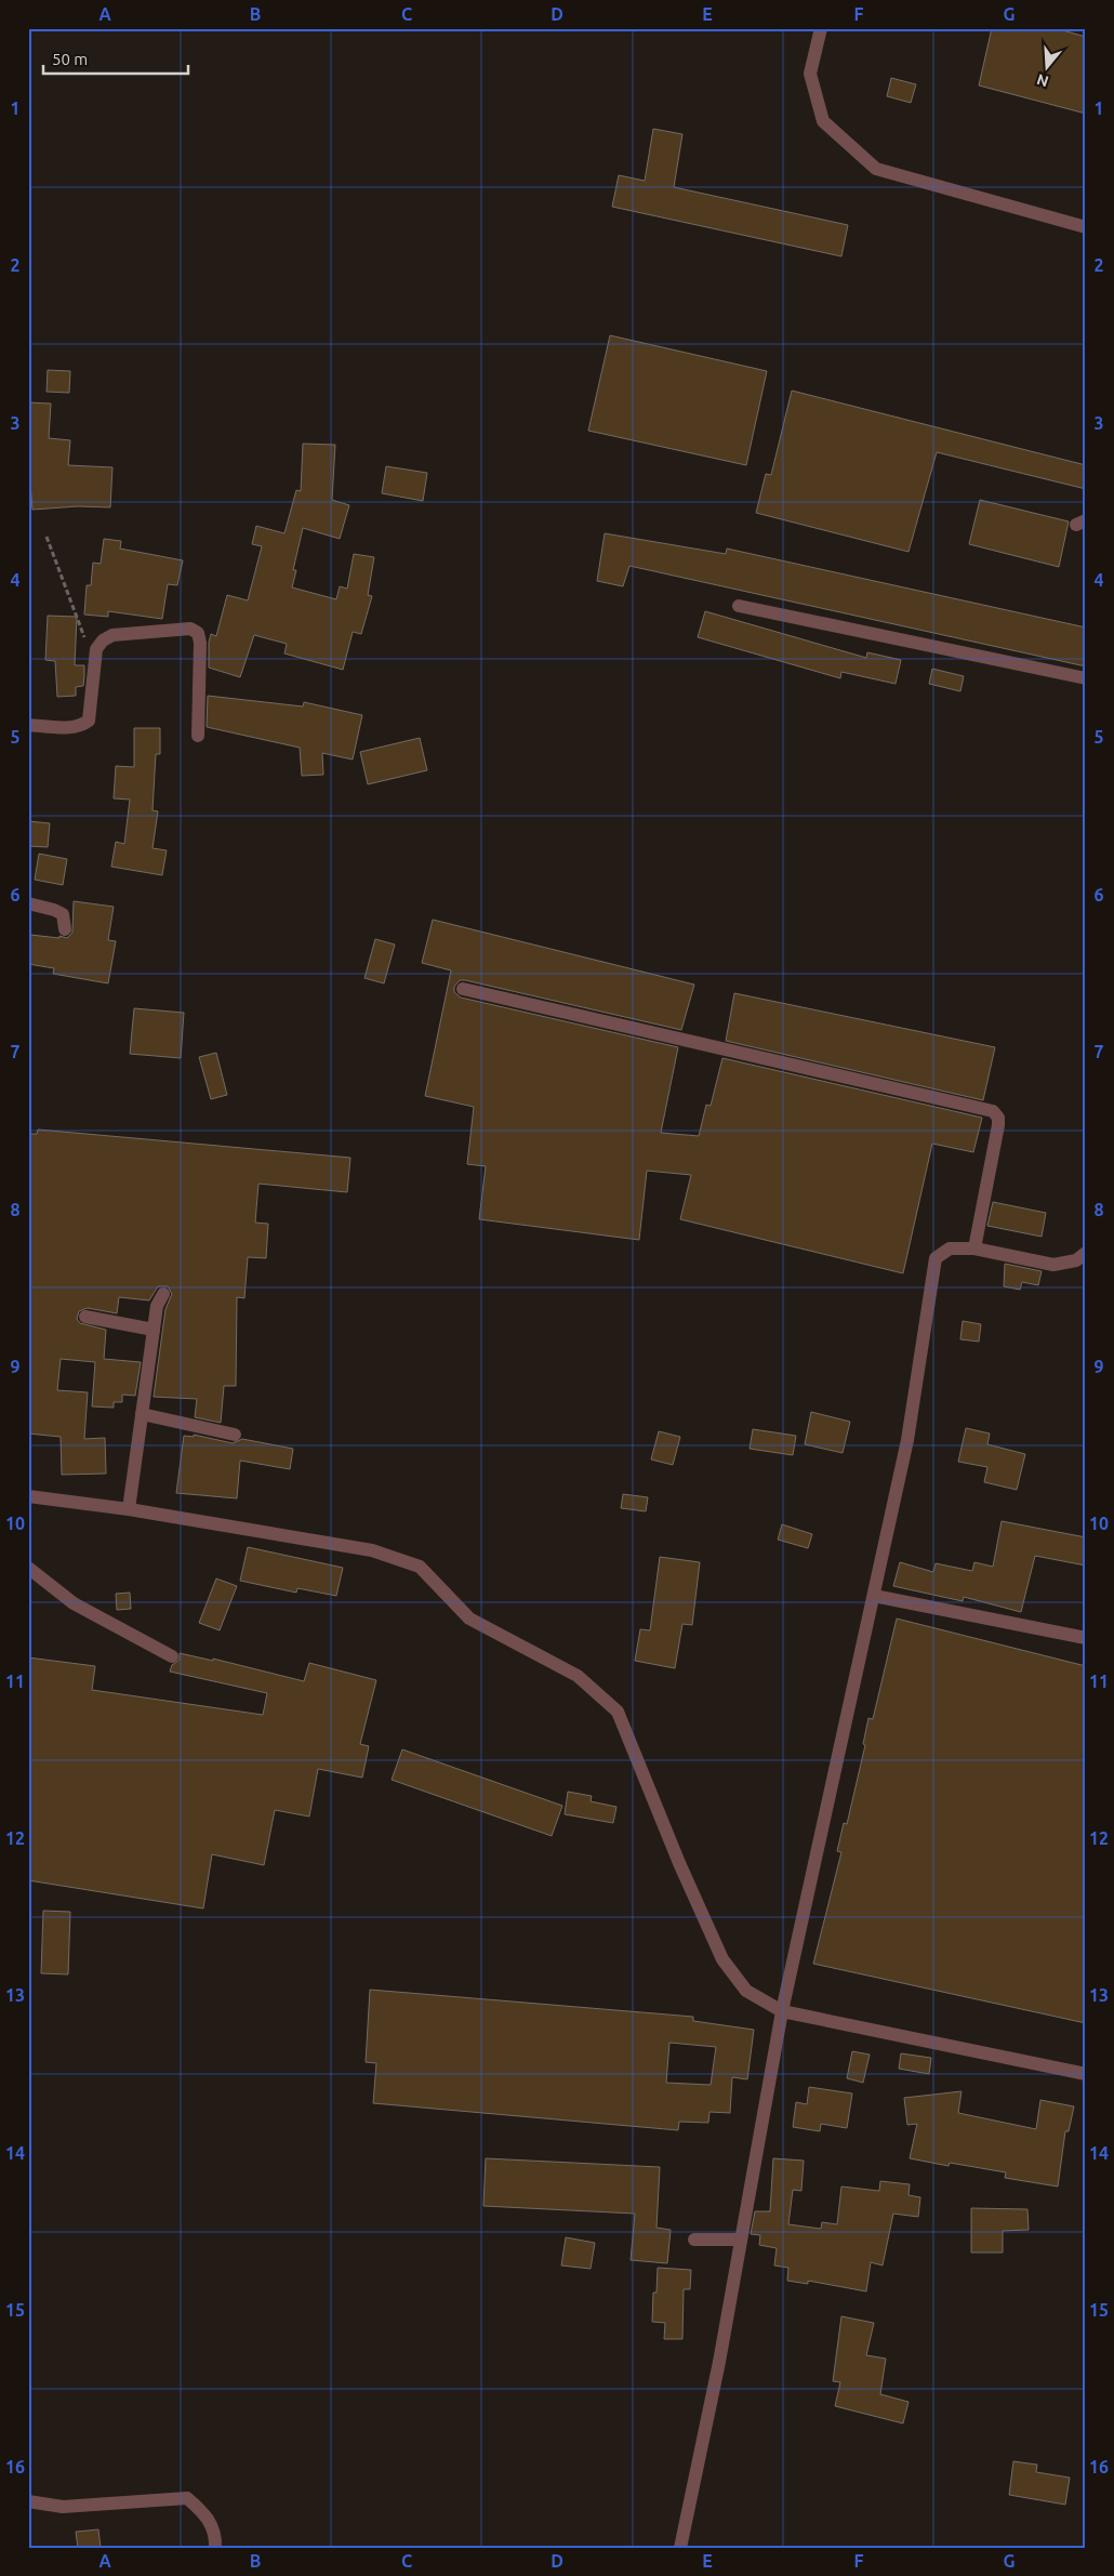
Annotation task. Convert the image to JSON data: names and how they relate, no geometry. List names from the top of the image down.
{
  "scale_bar": "50 m",
  "north": "bottom",
  "grid": {
    "columns": [
      "A",
      "B",
      "C",
      "D",
      "E",
      "F",
      "G"
    ],
    "rows": [
      "1",
      "2",
      "3",
      "4",
      "5",
      "6",
      "7",
      "8",
      "9",
      "10",
      "11",
      "12",
      "13",
      "14",
      "15",
      "16"
    ]
  }
}
